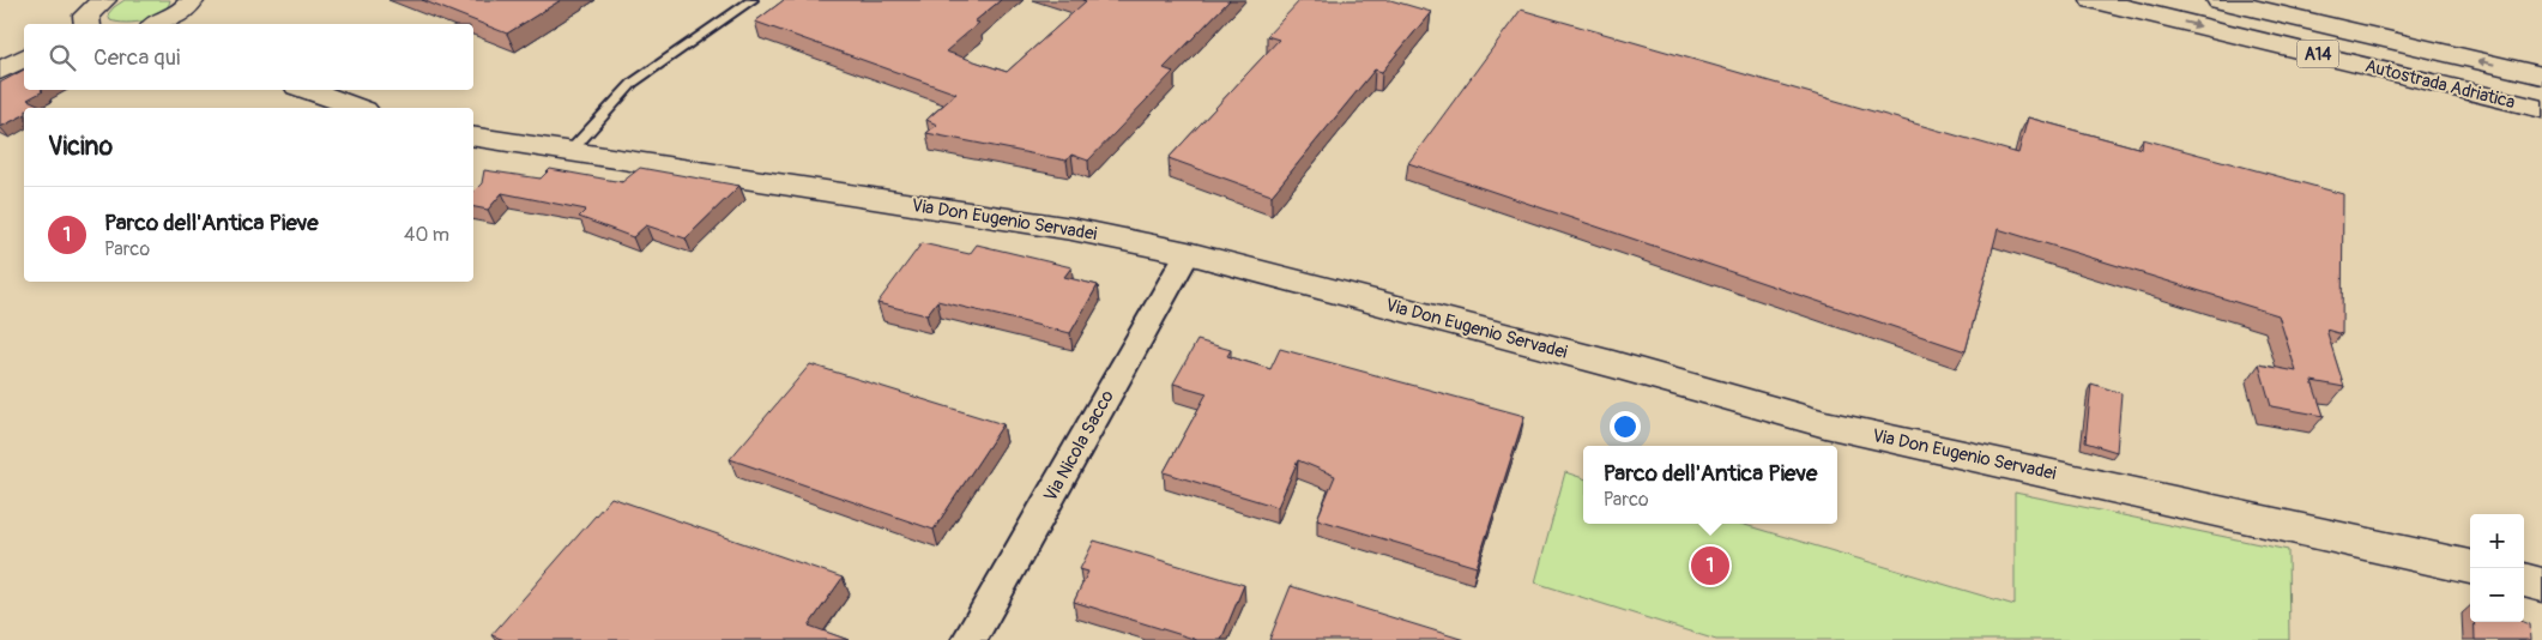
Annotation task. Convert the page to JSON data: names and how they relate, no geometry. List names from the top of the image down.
{
  "streets": {
    "main road": ["A14", "Autostrada Adriatica", "Via Don Eugenio Servadei"],
    "street": ["Via Nicola Sacco"]
  },
  "crossings": [
    ["Via Don Eugenio Servadei", "Via Nicola Sacco"]
  ],
  "page": {
    "search": "Cerca qui",
    "heading": "Vicino",
    "list": [
      {
        "mark": "1",
        "name": "Parco dell'Antica Pieve",
        "note": "Parco",
        "value": "40 m"
      }
    ],
    "popup": ["Parco dell'Antica Pieve", "Parco"],
    "map_buttons": ["+", "−"],
    "pins": "1"
  }
}
